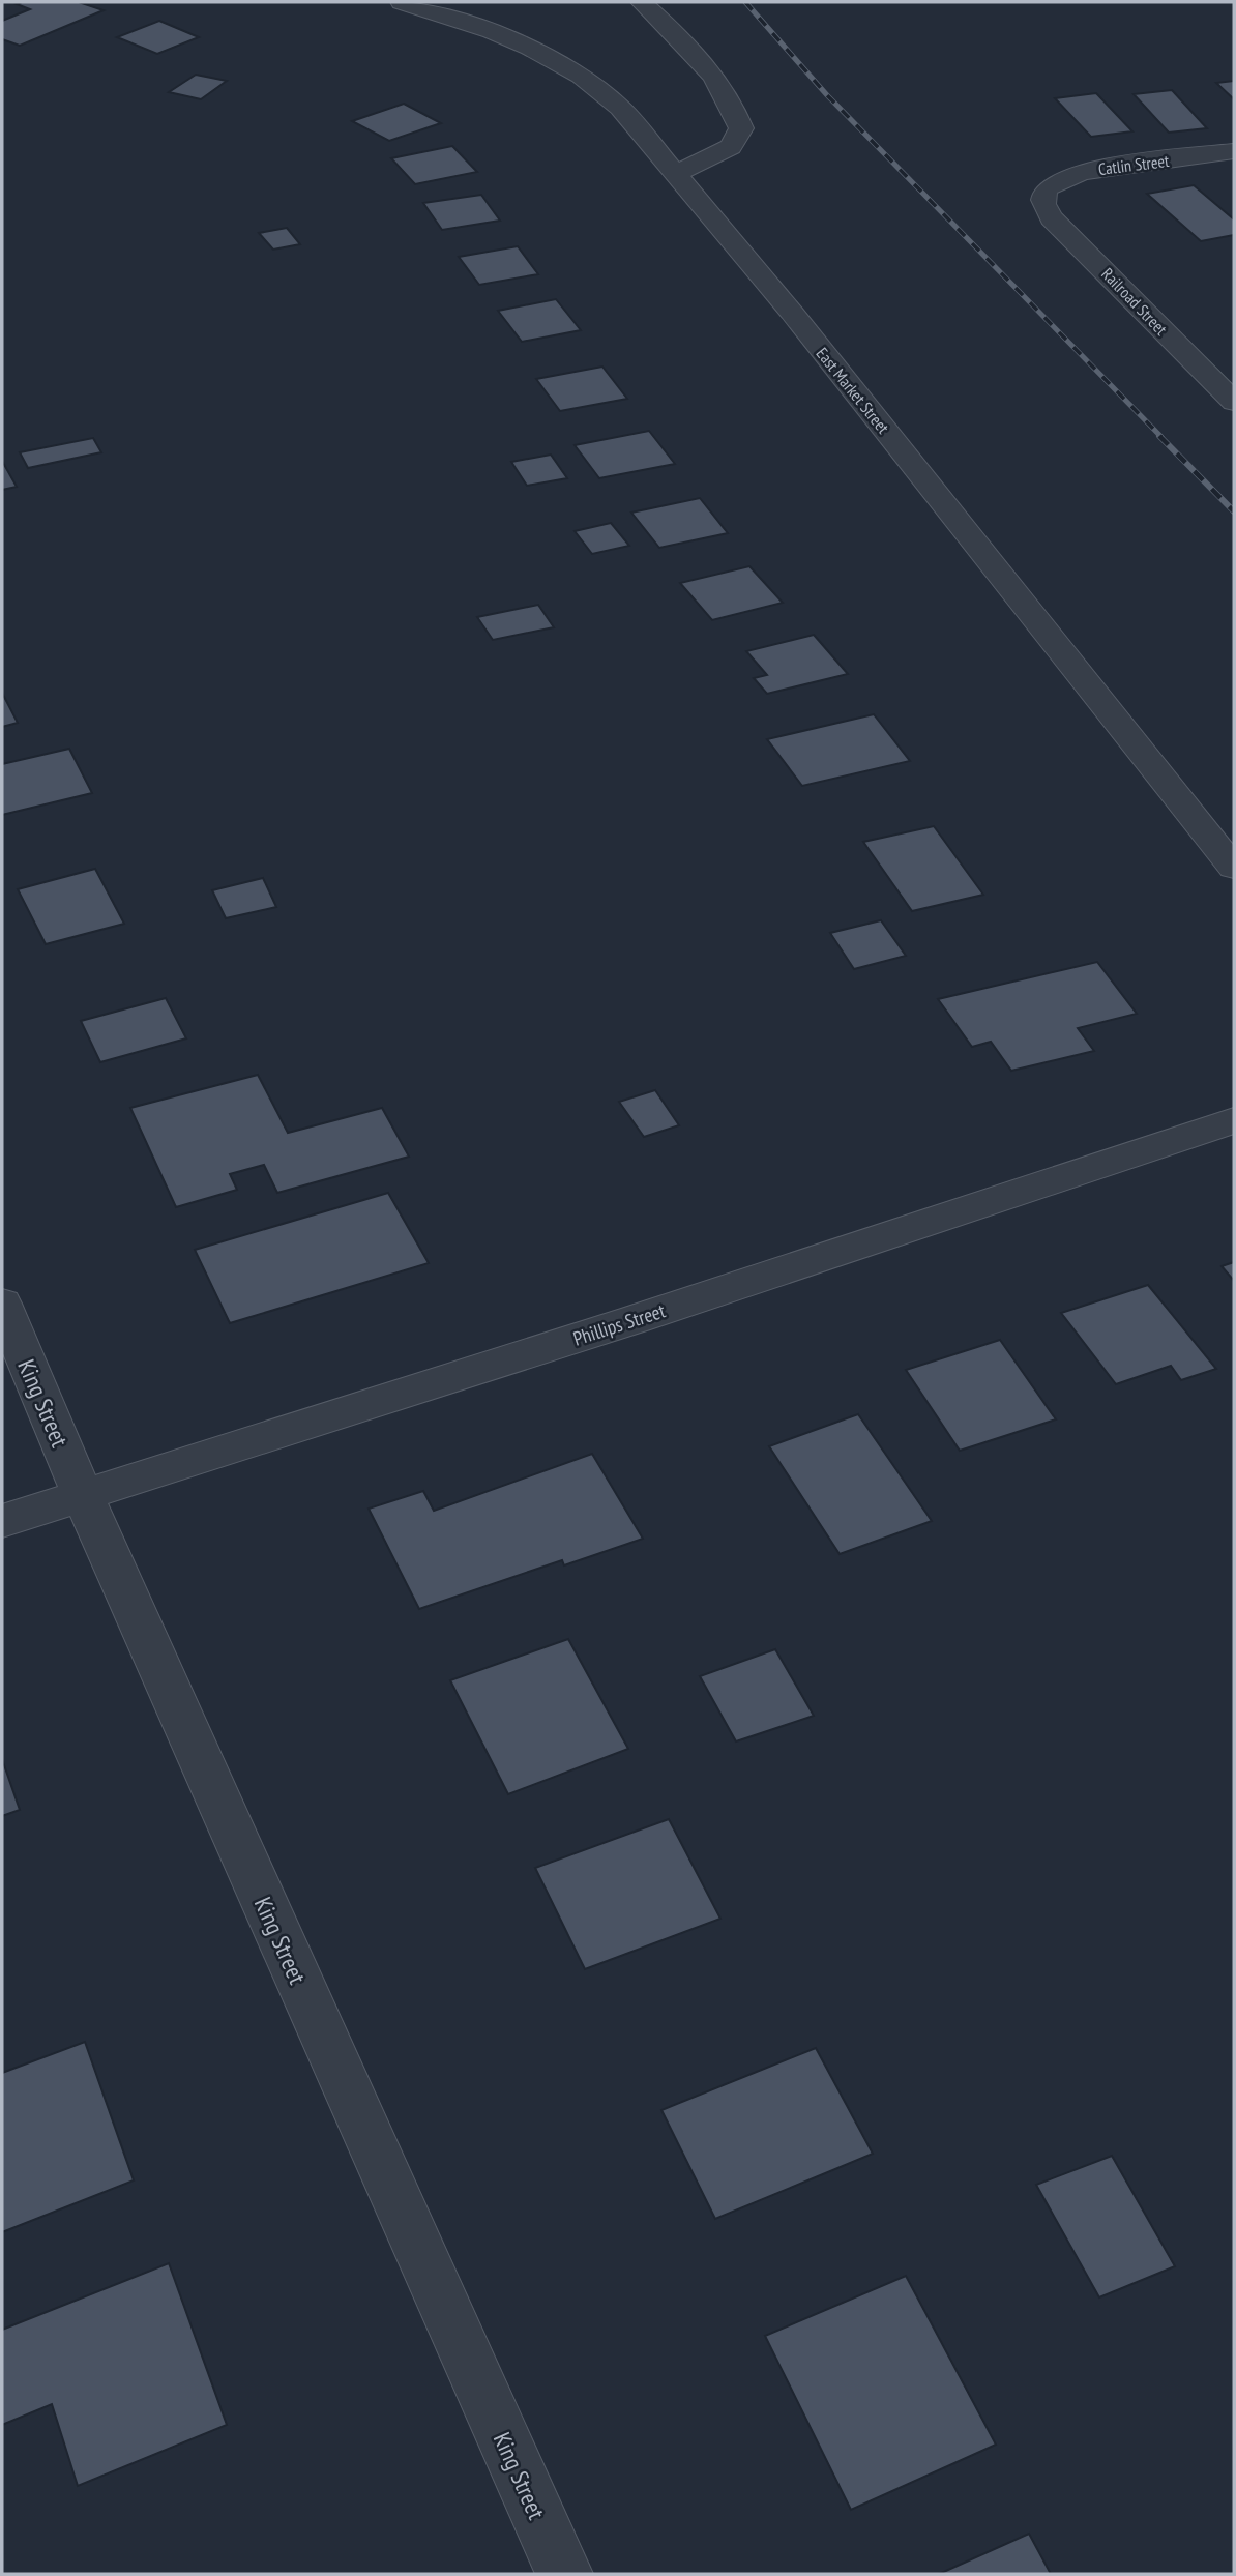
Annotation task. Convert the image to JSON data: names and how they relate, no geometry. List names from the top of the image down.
{
  "streets": {
    "street": [
      "Catlin Street",
      "Railroad Street",
      "East Market Street",
      "Phillips Street",
      "King Street"
    ]
  },
  "crossings": [
    ["Catlin Street", "Railroad Street"],
    ["Phillips Street", "King Street"]
  ]
}
